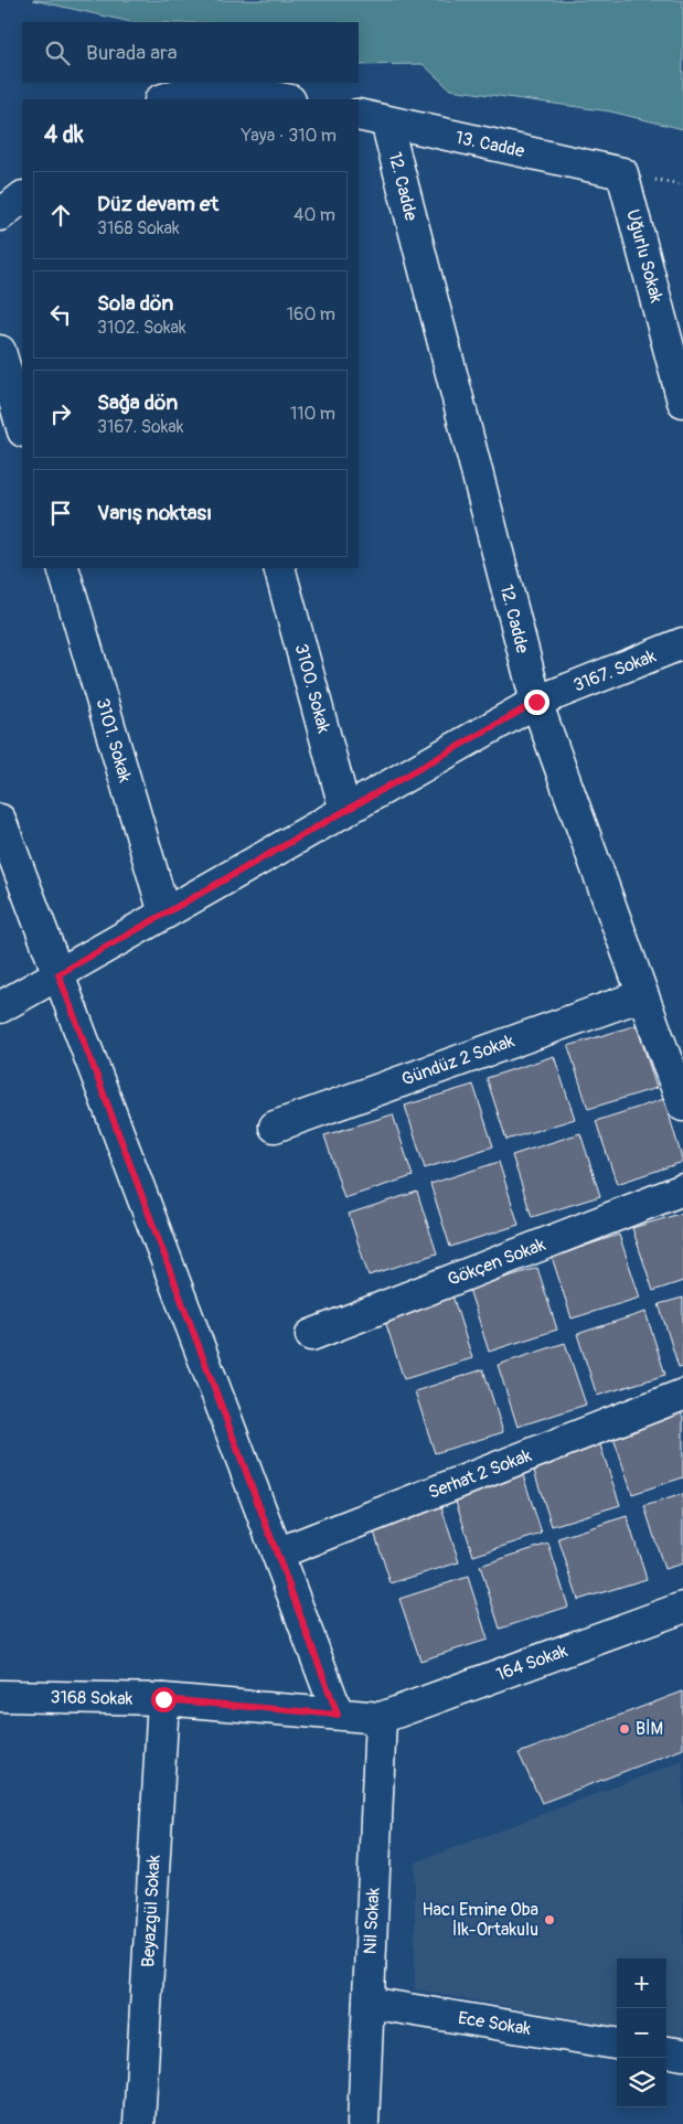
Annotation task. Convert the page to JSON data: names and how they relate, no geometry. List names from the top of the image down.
{
  "streets": {
    "street": [
      "13. Cadde",
      "12. Cadde",
      "Uğurlu Sokak",
      "3167. Sokak",
      "3100. Sokak",
      "3101. Sokak",
      "Gündüz 2 Sokak",
      "Gökçen Sokak",
      "Serhat 2 Sokak",
      "164 Sokak",
      "3168 Sokak",
      "Beyazgül Sokak",
      "Nil Sokak",
      "Ece Sokak"
    ]
  },
  "crossings": [
    ["13. Cadde", "12. Cadde"],
    ["13. Cadde", "Uğurlu Sokak"],
    ["12. Cadde", "3167. Sokak"],
    ["12. Cadde", "Gündüz 2 Sokak"],
    ["3167. Sokak", "3100. Sokak"],
    ["3167. Sokak", "3101. Sokak"],
    ["164 Sokak", "3168 Sokak"],
    ["164 Sokak", "Nil Sokak"],
    ["3168 Sokak", "Beyazgül Sokak"],
    ["3168 Sokak", "Nil Sokak"],
    ["Nil Sokak", "Ece Sokak"]
  ],
  "places": ["BİM", "Hacı Emine Oba İlk-Ortakulu"],
  "page": {
    "search": "Burada ara",
    "heading": ["4 dk", "Yaya · 310 m"],
    "list": [
      ["Düz devam et", "3168 Sokak", "40 m"],
      ["Sola dön", "3102. Sokak", "160 m"],
      ["Sağa dön", "3167. Sokak", "110 m"],
      "Varış noktası"
    ],
    "map_buttons": ["+", "−"]
  }
}
